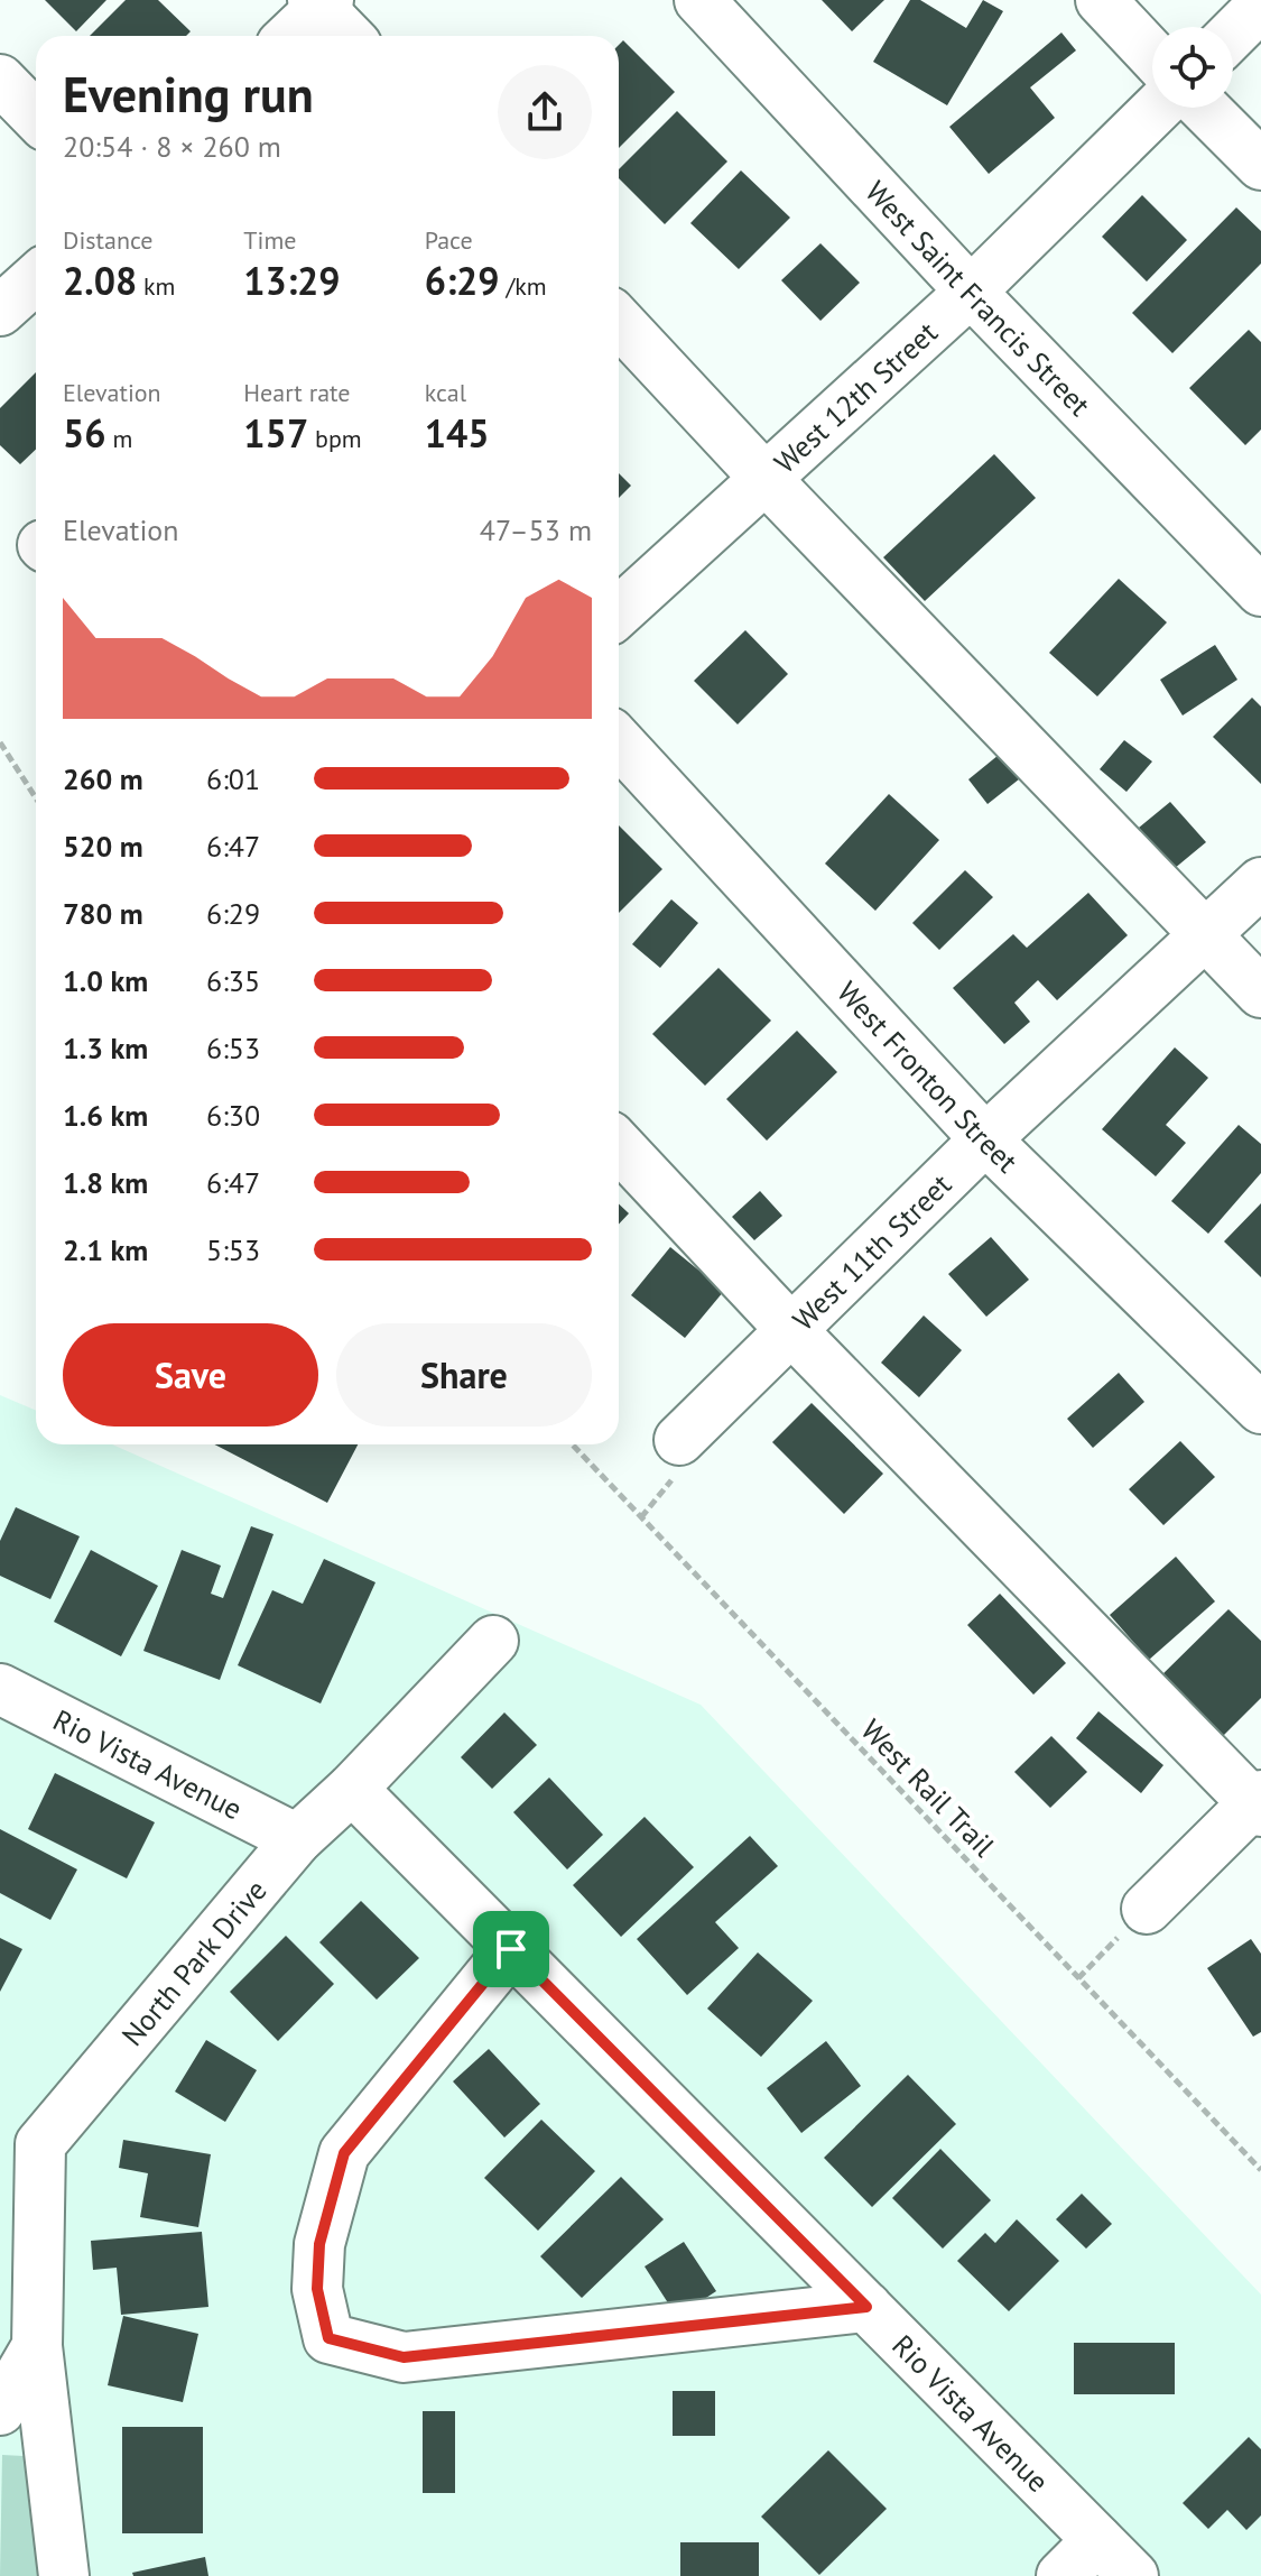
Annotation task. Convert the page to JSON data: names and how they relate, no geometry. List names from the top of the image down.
{
  "streets": {
    "street": [
      "West Saint Francis Street",
      "West 12th Street",
      "West Fronton Street",
      "West 11th Street",
      "Rio Vista Avenue",
      "North Park Drive"
    ],
    "path": ["West Rail Trail"]
  },
  "crossings": [
    ["West Saint Francis Street", "West 12th Street"],
    ["West Fronton Street", "West 11th Street"],
    ["Rio Vista Avenue", "North Park Drive"]
  ],
  "page": {
    "heading": ["Evening run", "20:54 · 8 × 260 m"],
    "stats": [
      ["Distance", "2.08 km"],
      ["Time", "13:29"],
      ["Pace", "6:29 /km"],
      ["Elevation", "56 m"],
      ["Heart rate", "157 bpm"],
      ["kcal", "145"]
    ],
    "chart": ["Elevation", "47–53 m"],
    "list": [
      {
        "name": "260 m",
        "note": "6:01"
      },
      {
        "name": "520 m",
        "note": "6:47"
      },
      {
        "name": "780 m",
        "note": "6:29"
      },
      {
        "name": "1.0 km",
        "note": "6:35"
      },
      {
        "name": "1.3 km",
        "note": "6:53"
      },
      {
        "name": "1.6 km",
        "note": "6:30"
      },
      {
        "name": "1.8 km",
        "note": "6:47"
      },
      {
        "name": "2.1 km",
        "note": "5:53"
      }
    ],
    "buttons": ["Save", "Share"]
  }
}
